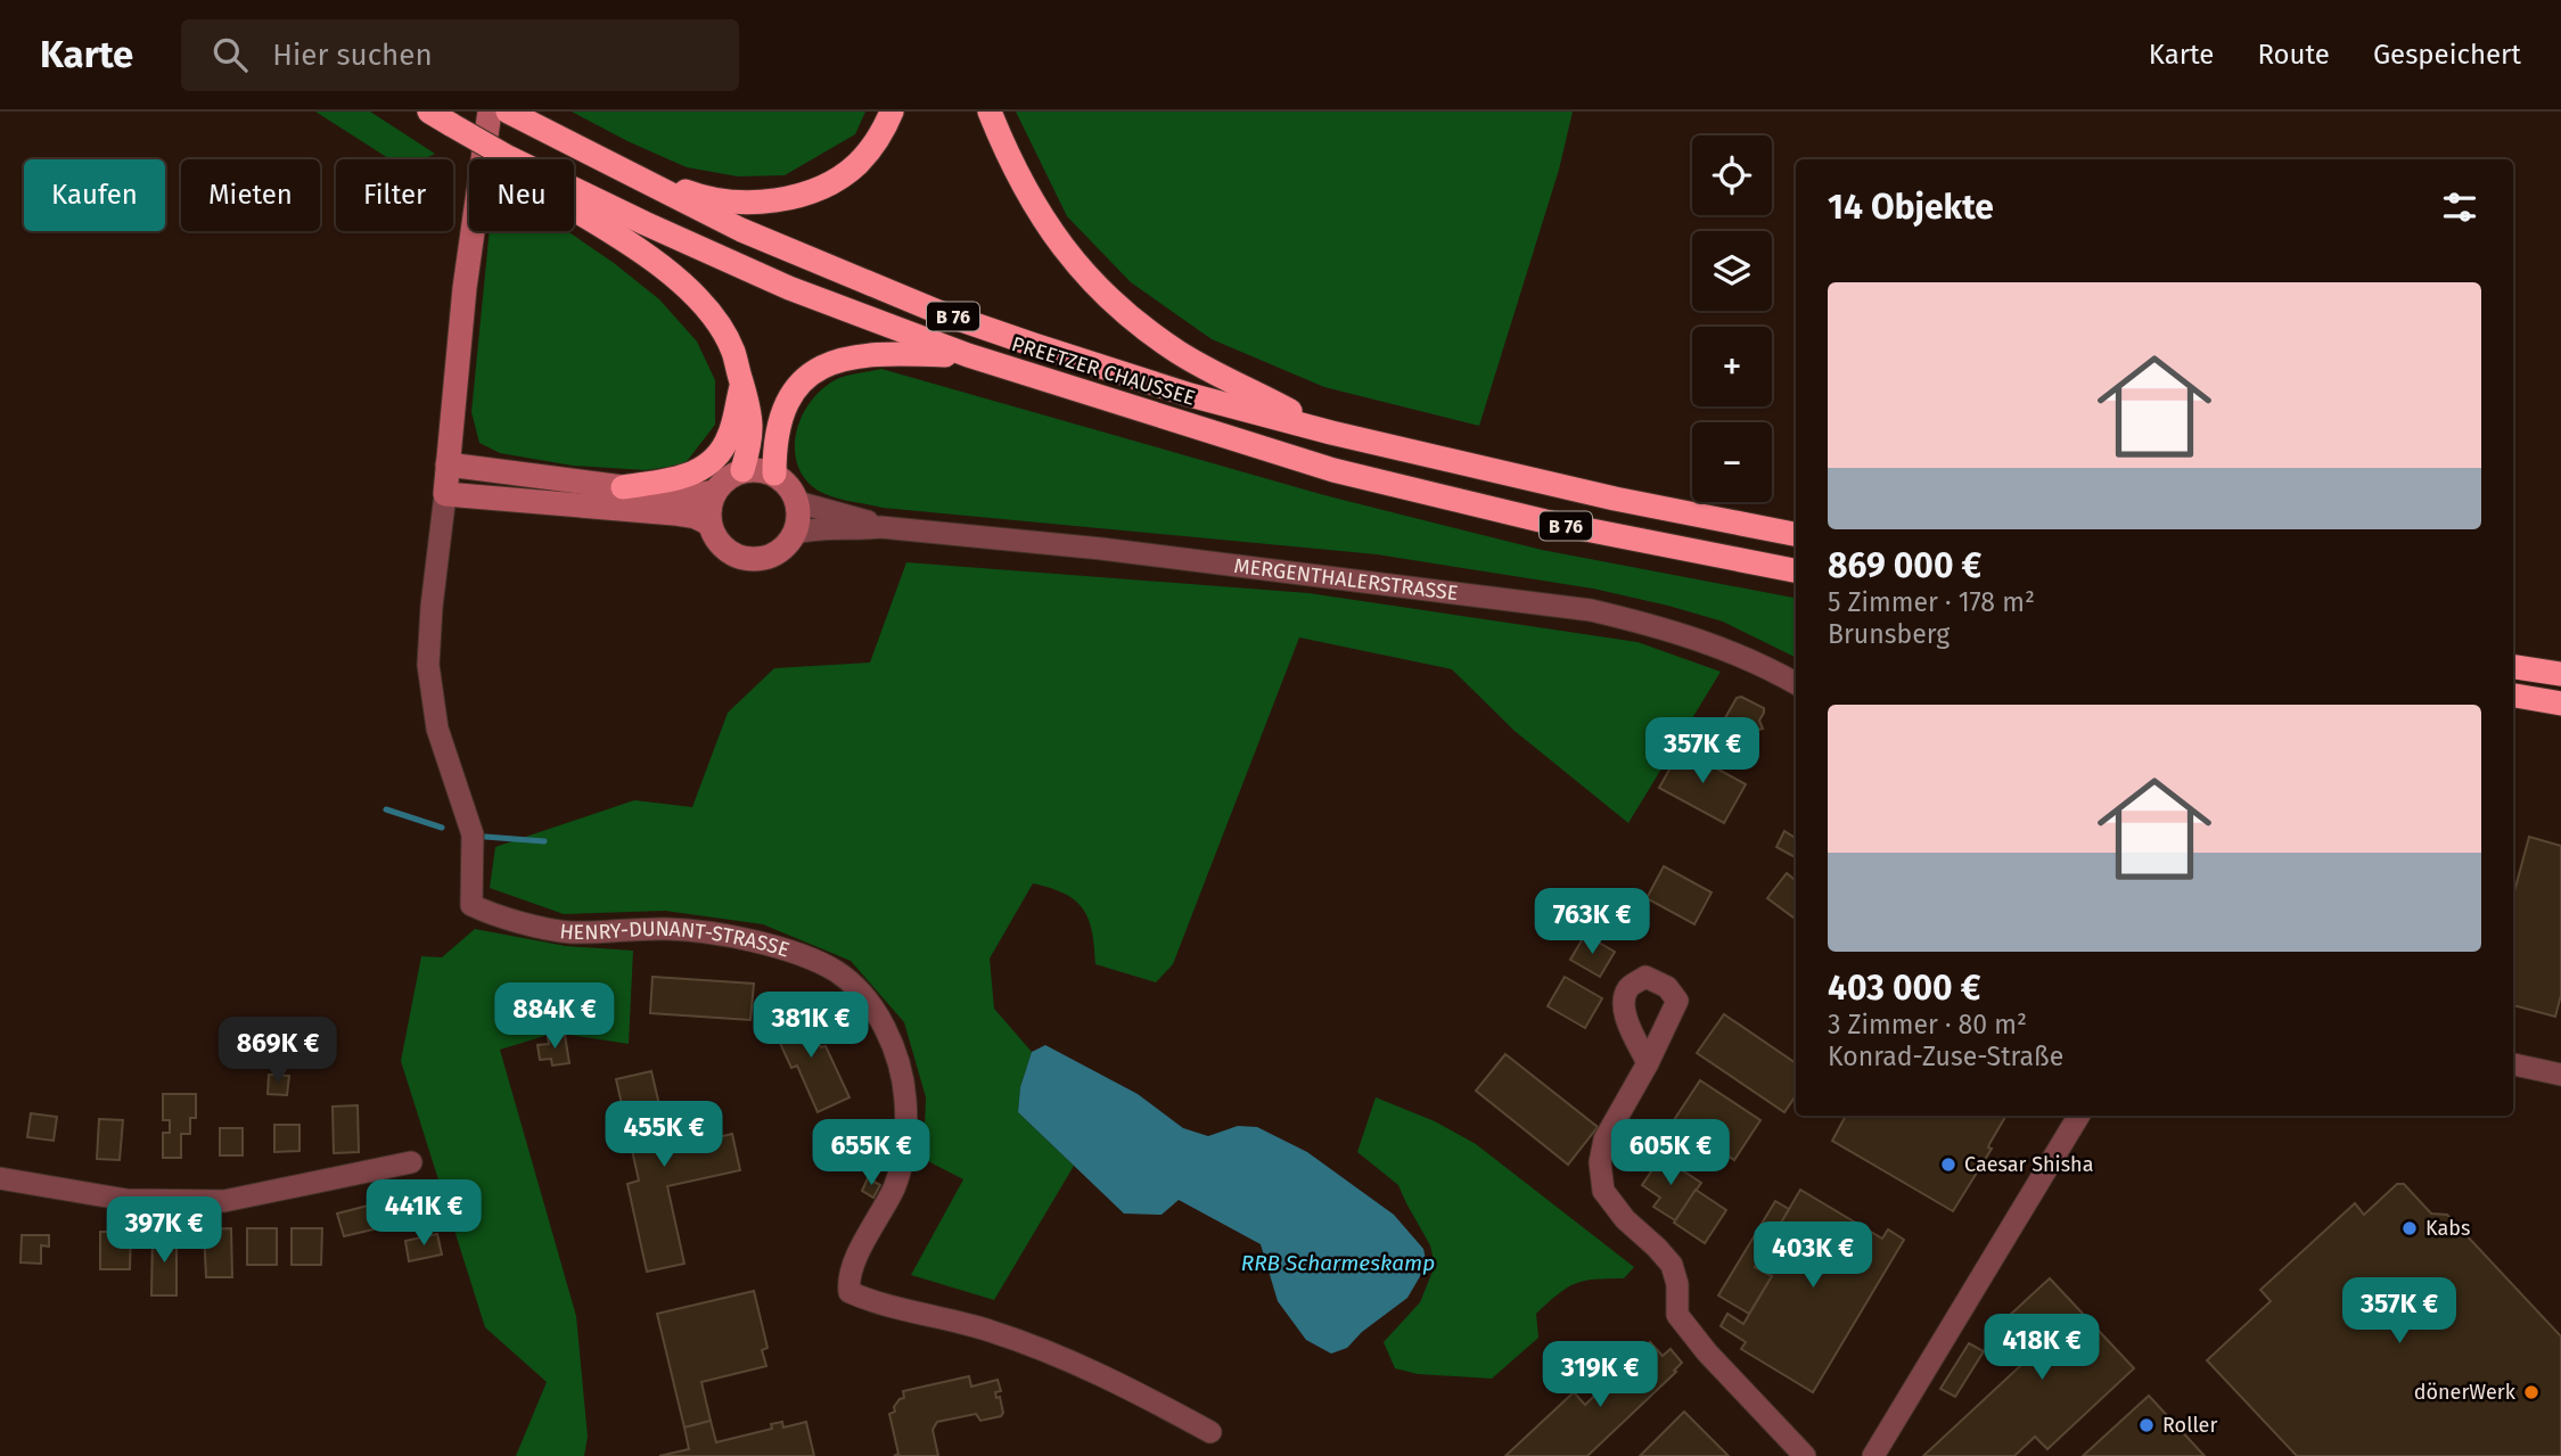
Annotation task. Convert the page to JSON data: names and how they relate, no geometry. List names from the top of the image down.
{
  "streets": {
    "highway": ["B 76", "PREETZER CHAUSSEE"],
    "street": ["MERGENTHALERSTRASSE", "HENRY-DUNANT-STRASSE"]
  },
  "crossings": [
    ["B 76", "PREETZER CHAUSSEE"],
    ["B 76", "MERGENTHALERSTRASSE"]
  ],
  "water": ["RRB Scharmeskamp"],
  "places": [
    "Caesar Shisha",
    "Kabs",
    "dönerWerk",
    "Roller"
  ],
  "page": {
    "header": "Karte",
    "search": "Hier suchen",
    "nav": ["Karte", "Route", "Gespeichert"],
    "map_buttons": ["+", "−"],
    "chip": [
      "Kaufen",
      "Mieten",
      "Filter",
      "Neu"
    ],
    "heading": "14 Objekte",
    "list": [
      {
        "name": "869 000 €",
        "note": "5 Zimmer · 178 m² · Brunsberg"
      },
      {
        "name": "403 000 €",
        "note": "3 Zimmer · 80 m² · Konrad-Zuse-Straße"
      }
    ],
    "price": [
      "357K €",
      "763K €",
      "884K €",
      "381K €",
      "869K €",
      "455K €",
      "655K €",
      "605K €",
      "441K €",
      "397K €",
      "403K €",
      "357K €",
      "418K €",
      "319K €"
    ]
  }
}
